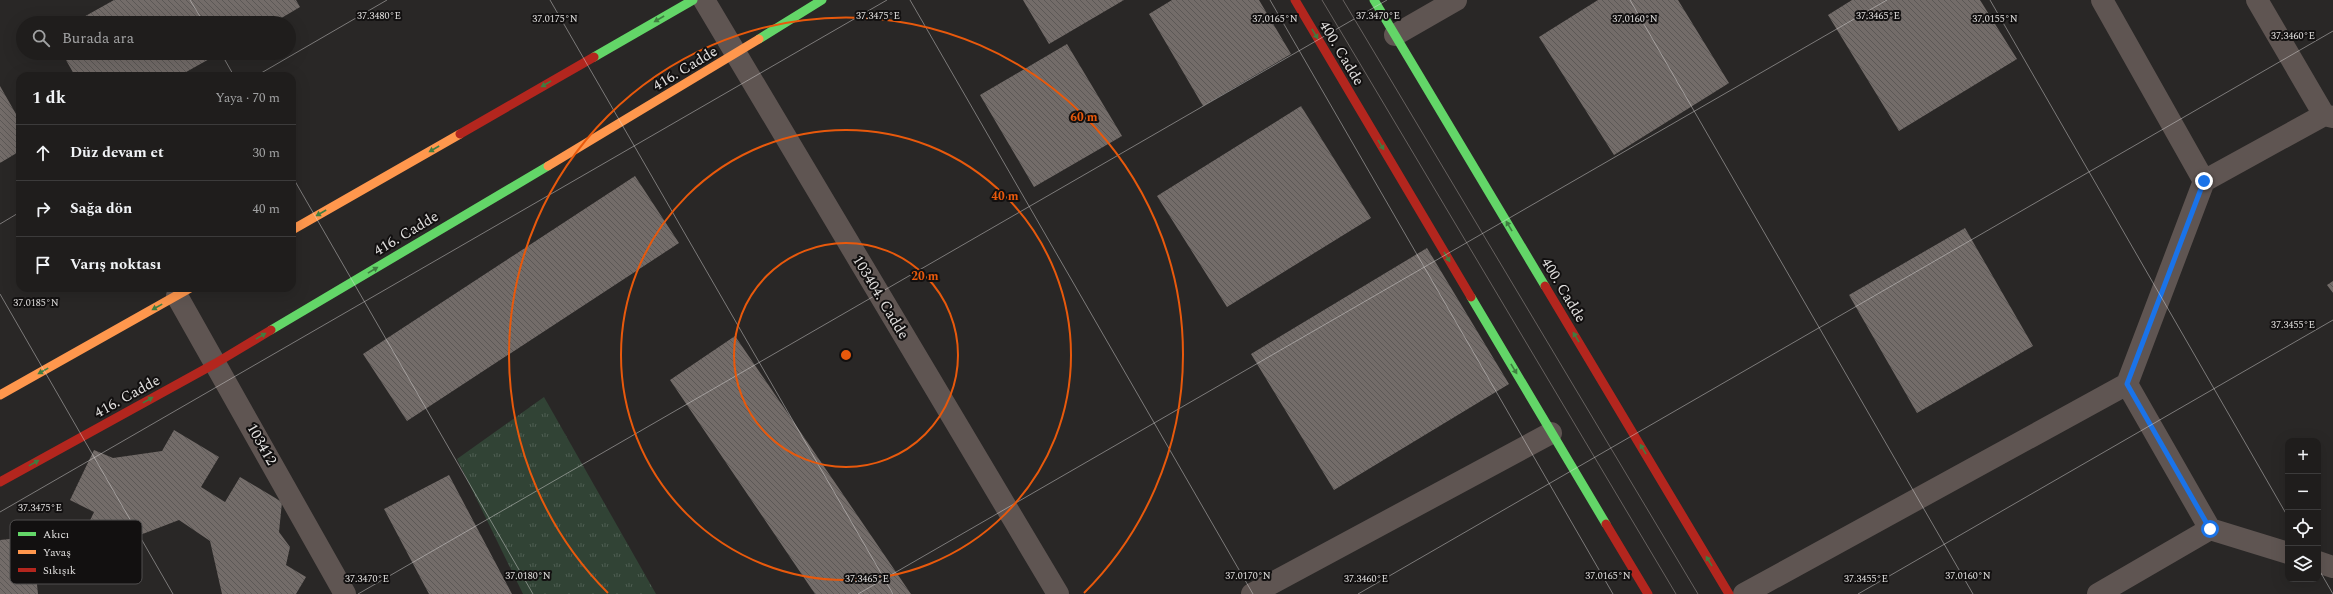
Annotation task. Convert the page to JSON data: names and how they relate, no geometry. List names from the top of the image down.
{
  "streets": {
    "street": [
      "400. Cadde",
      "416. Cadde",
      "103404. Cadde",
      "103412"
    ]
  },
  "crossings": [
    ["416. Cadde", "103404. Cadde"],
    ["416. Cadde", "103412"]
  ],
  "legend": ["Akıcı", "Yavaş", "Sıkışık"],
  "page": {
    "search": "Burada ara",
    "heading": ["1 dk", "Yaya · 70 m"],
    "list": [
      ["Düz devam et", "30 m"],
      ["Sağa dön", "40 m"],
      "Varış noktası"
    ],
    "map_buttons": ["+", "−"]
  },
  "coordinates": [
    "37.3480°E",
    "37.3475°E",
    "37.3470°E",
    "37.3465°E",
    "37.0175°N",
    "37.0160°N",
    "37.0155°N",
    "37.0165°N",
    "37.3460°E",
    "37.0185°N",
    "37.3455°E",
    "37.0180°N",
    "37.0170°N"
  ],
  "rings": ["60 m", "40 m", "20 m"]
}
